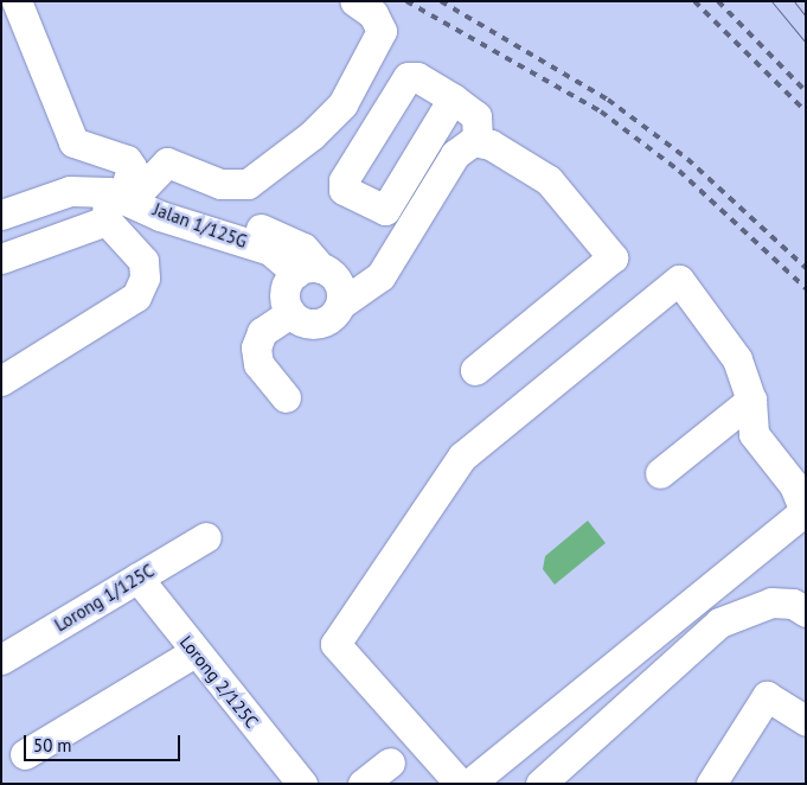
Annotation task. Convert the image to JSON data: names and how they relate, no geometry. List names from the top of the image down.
{
  "streets": {
    "street": ["Jalan 1/125G", "Lorong 1/125C", "Lorong 2/125C"]
  },
  "crossings": [
    ["Lorong 1/125C", "Lorong 2/125C"]
  ],
  "scale_bar": "50 m"
}
